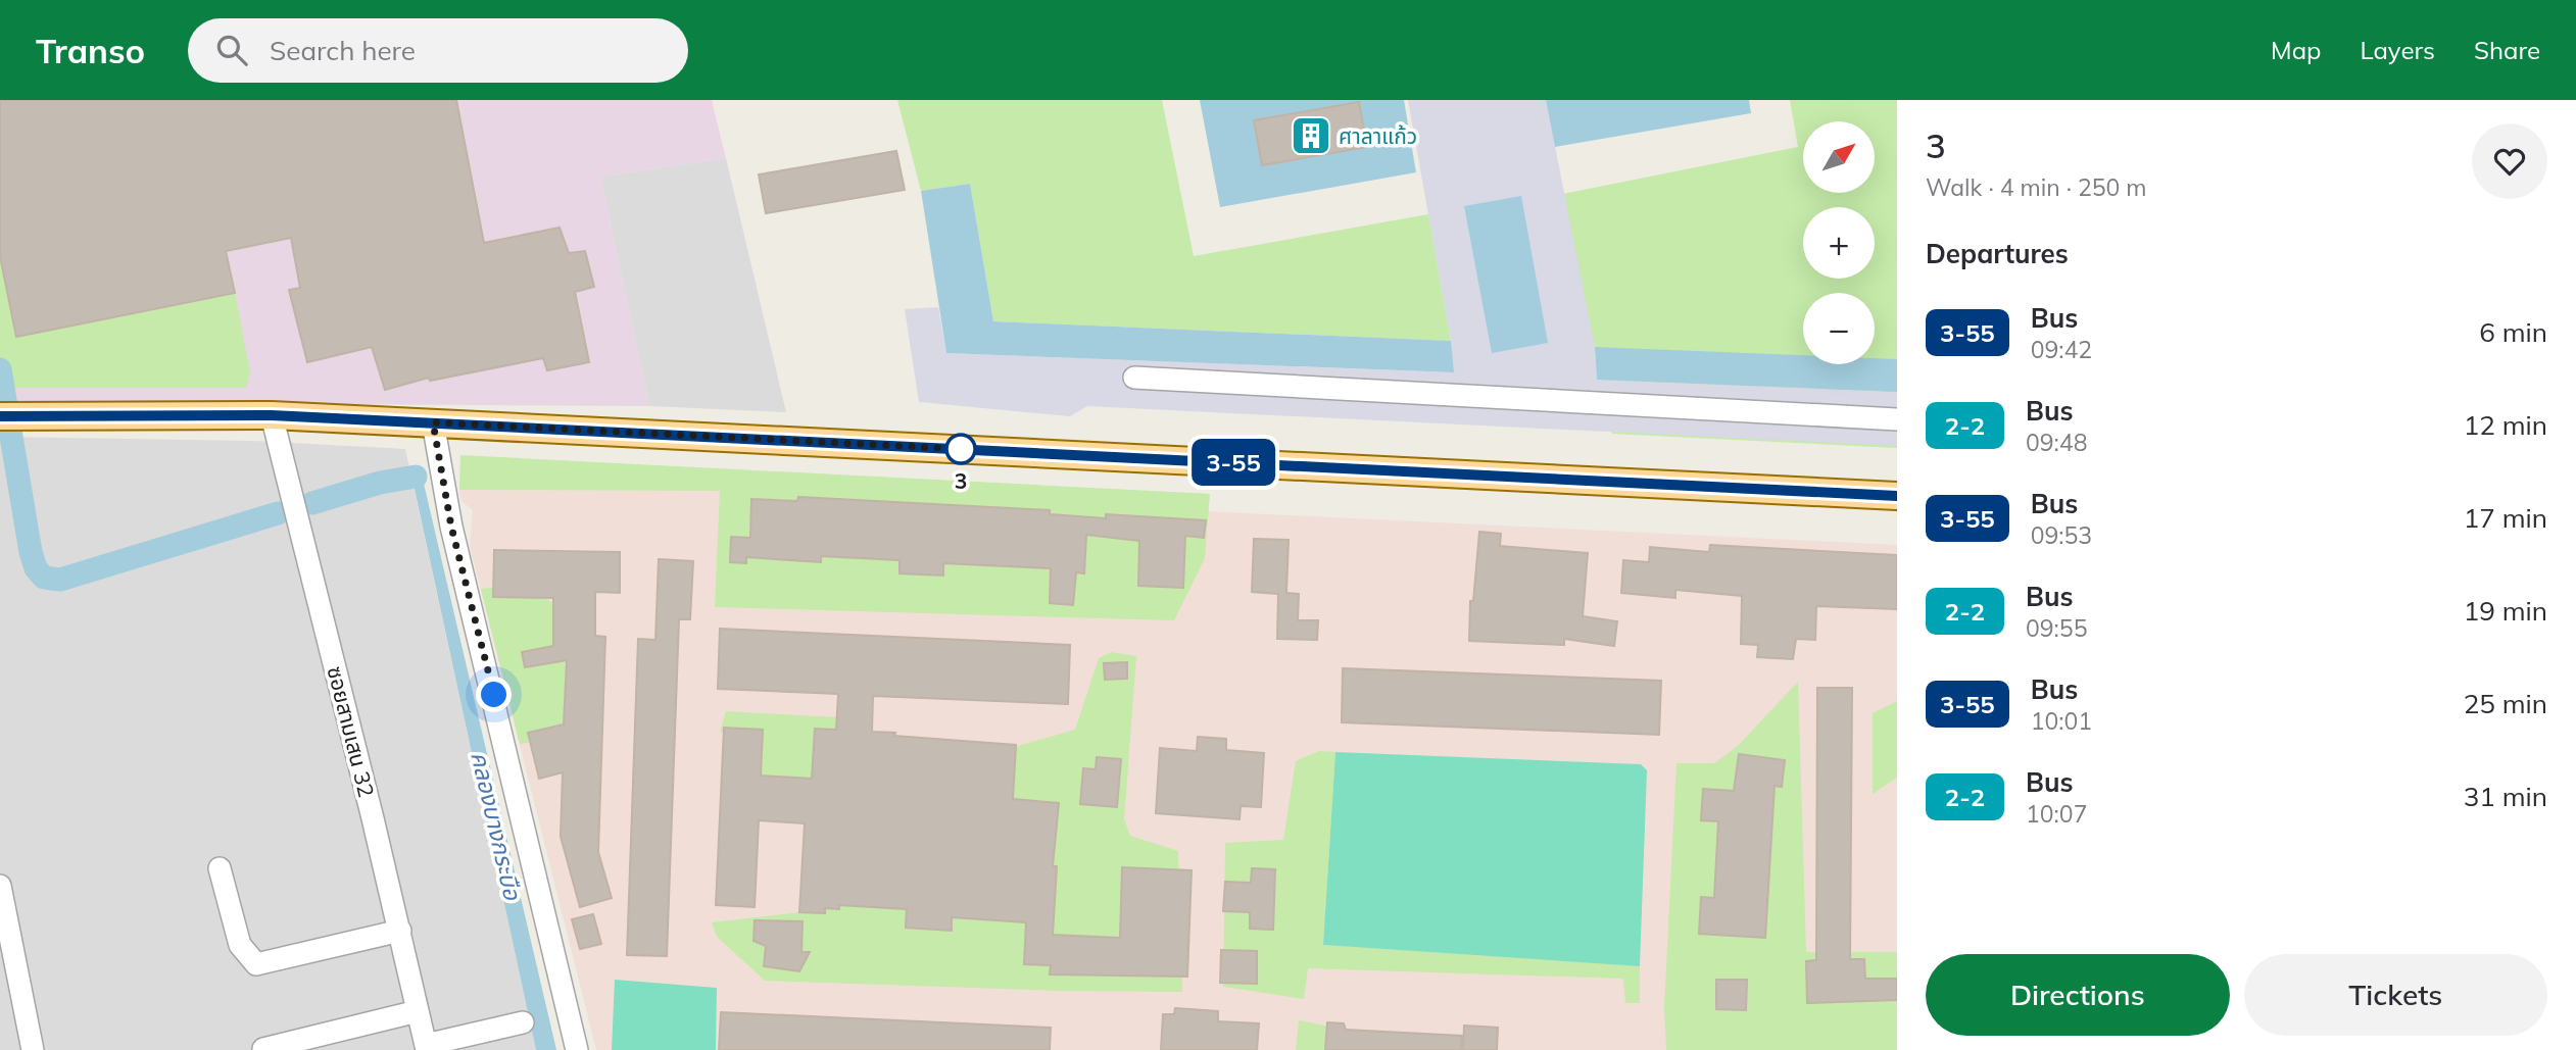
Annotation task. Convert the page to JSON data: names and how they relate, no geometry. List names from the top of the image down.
{
  "streets": {
    "street": ["ซอยสามเสน 32"]
  },
  "water": ["คลองบางกระบือ"],
  "places": {
    "building": ["ศาลาแก้ว"],
    "other": ["3"]
  },
  "lines": ["bus line 3-55"],
  "north": "top right",
  "page": {
    "header": "Transo",
    "search": "Search here",
    "nav": ["Map", "Layers", "Share"],
    "on_map": "3-55",
    "heading": [
      ["3", "Walk · 4 min · 250 m"],
      "Departures"
    ],
    "map_buttons": ["+", "−"],
    "list": [
      {
        "mark": "3-55",
        "name": "Bus",
        "note": "09:42",
        "value": "6 min"
      },
      {
        "mark": "2-2",
        "name": "Bus",
        "note": "09:48",
        "value": "12 min"
      },
      {
        "mark": "3-55",
        "name": "Bus",
        "note": "09:53",
        "value": "17 min"
      },
      {
        "mark": "2-2",
        "name": "Bus",
        "note": "09:55",
        "value": "19 min"
      },
      {
        "mark": "3-55",
        "name": "Bus",
        "note": "10:01",
        "value": "25 min"
      },
      {
        "mark": "2-2",
        "name": "Bus",
        "note": "10:07",
        "value": "31 min"
      }
    ],
    "buttons": ["Directions", "Tickets"]
  }
}
